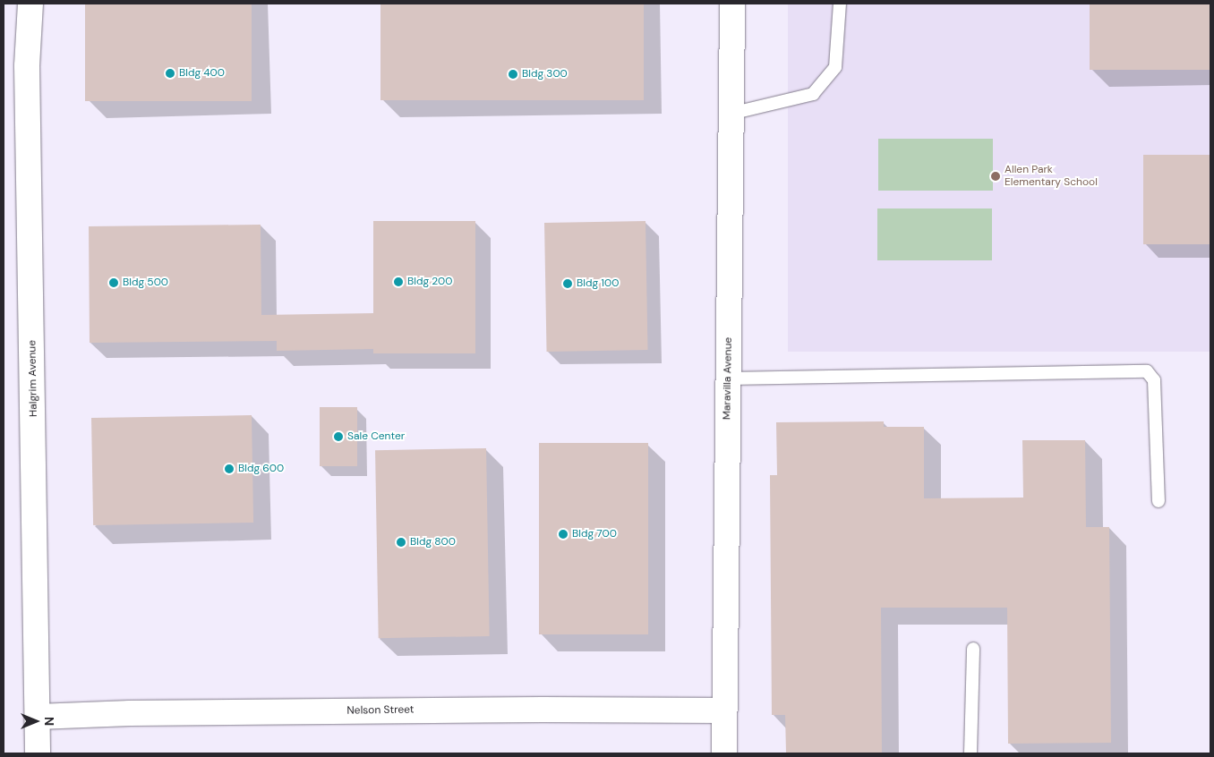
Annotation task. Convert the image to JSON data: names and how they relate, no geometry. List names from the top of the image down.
{
  "streets": {
    "street": ["Halgrim Avenue", "Maravilla Avenue", "Nelson Street"]
  },
  "crossings": [
    ["Halgrim Avenue", "Nelson Street"],
    ["Maravilla Avenue", "Nelson Street"]
  ],
  "places": [
    "Bldg 400",
    "Bldg 300",
    "Allen Park Elementary School",
    "Bldg 200",
    "Bldg 500",
    "Bldg 100",
    "Sale Center",
    "Bldg 600",
    "Bldg 700",
    "Bldg 800"
  ],
  "north": "right"
}
